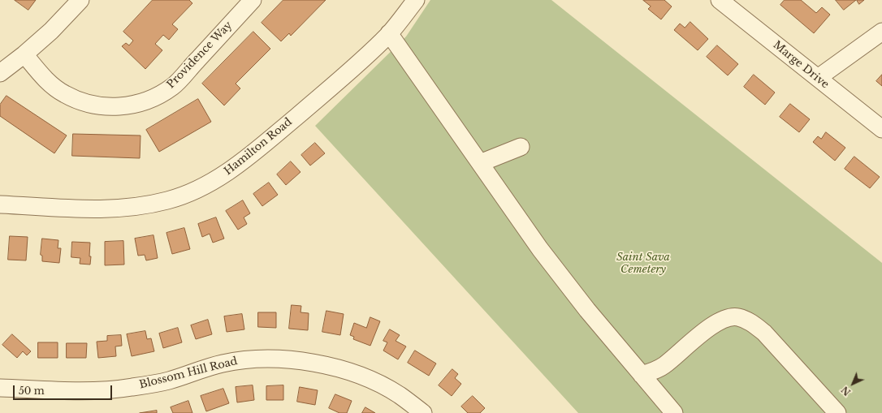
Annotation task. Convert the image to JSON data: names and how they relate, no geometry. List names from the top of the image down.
{
  "streets": {
    "street": [
      "Providence Way",
      "Marge Drive",
      "Hamilton Road",
      "Blossom Hill Road"
    ]
  },
  "parks": ["Saint Sava Cemetery"],
  "scale_bar": "50 m",
  "north": "bottom left"
}
